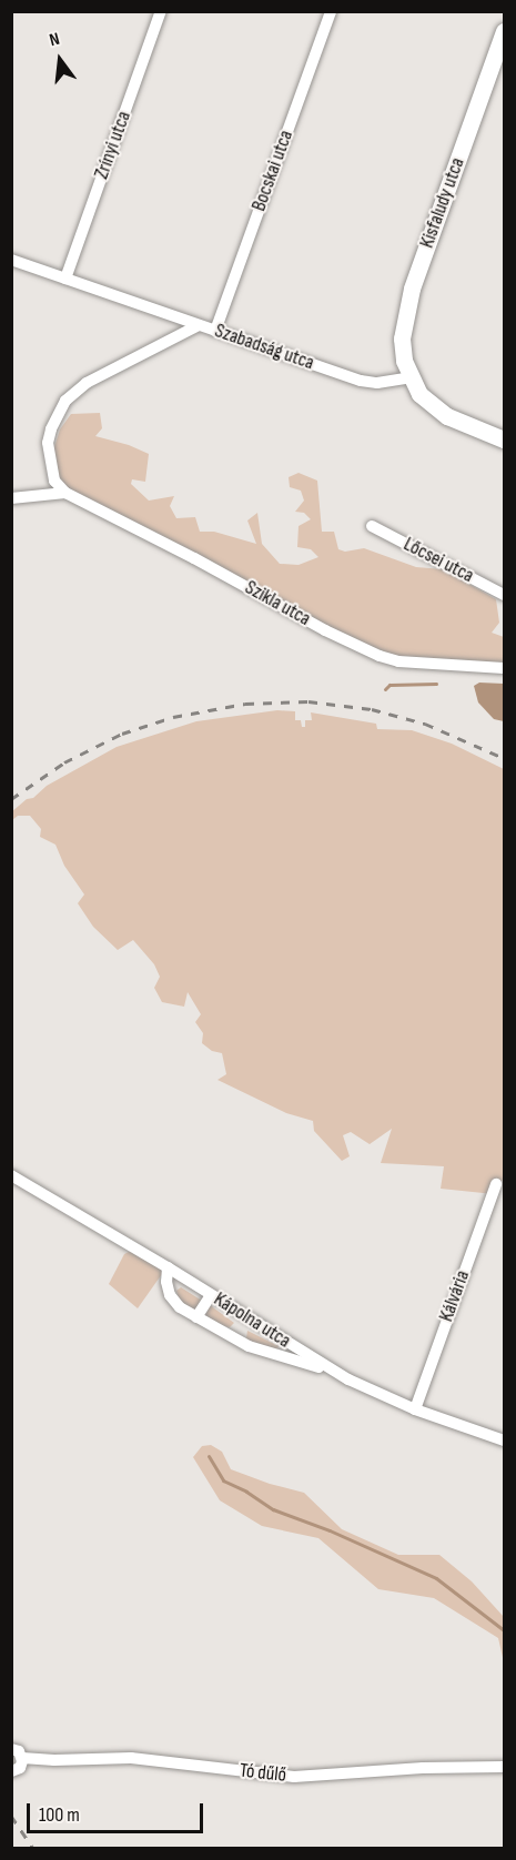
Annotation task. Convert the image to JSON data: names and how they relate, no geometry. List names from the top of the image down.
{
  "streets": {
    "street": [
      "Zrínyi utca",
      "Bocskai utca",
      "Kisfaludy utca",
      "Szabadság utca",
      "Lőcsei utca",
      "Szikla utca",
      "Kálvária",
      "Kápolna utca",
      "Tó dűlő"
    ]
  },
  "crossings": [
    ["Zrínyi utca", "Szabadság utca"],
    ["Bocskai utca", "Szabadság utca"],
    ["Kisfaludy utca", "Szabadság utca"],
    ["Kálvária", "Kápolna utca"]
  ],
  "scale_bar": "100 m",
  "north": "top"
}
